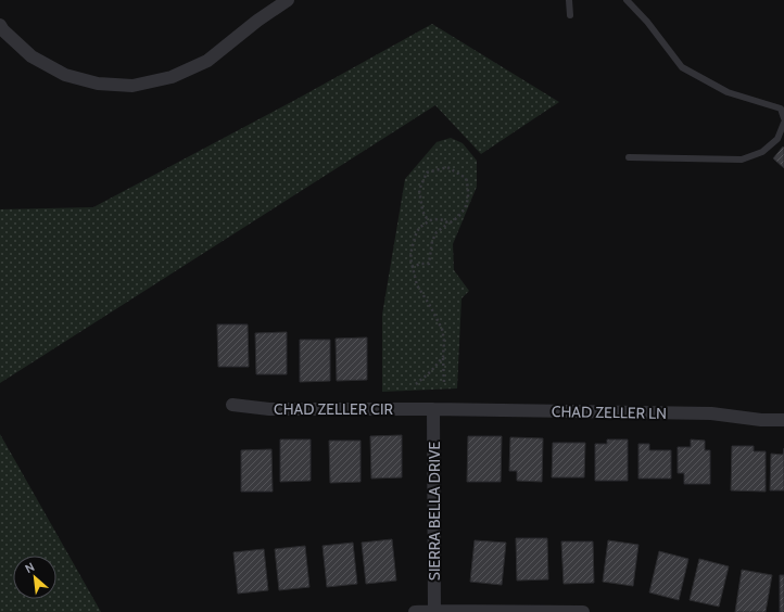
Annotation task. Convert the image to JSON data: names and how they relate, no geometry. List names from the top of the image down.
{
  "streets": {
    "street": ["CHAD ZELLER CIR", "CHAD ZELLER LN", "SIERRA BELLA DRIVE"]
  },
  "crossings": [
    ["CHAD ZELLER CIR", "CHAD ZELLER LN"],
    ["CHAD ZELLER CIR", "SIERRA BELLA DRIVE"],
    ["CHAD ZELLER LN", "SIERRA BELLA DRIVE"]
  ],
  "north": "top left"
}
